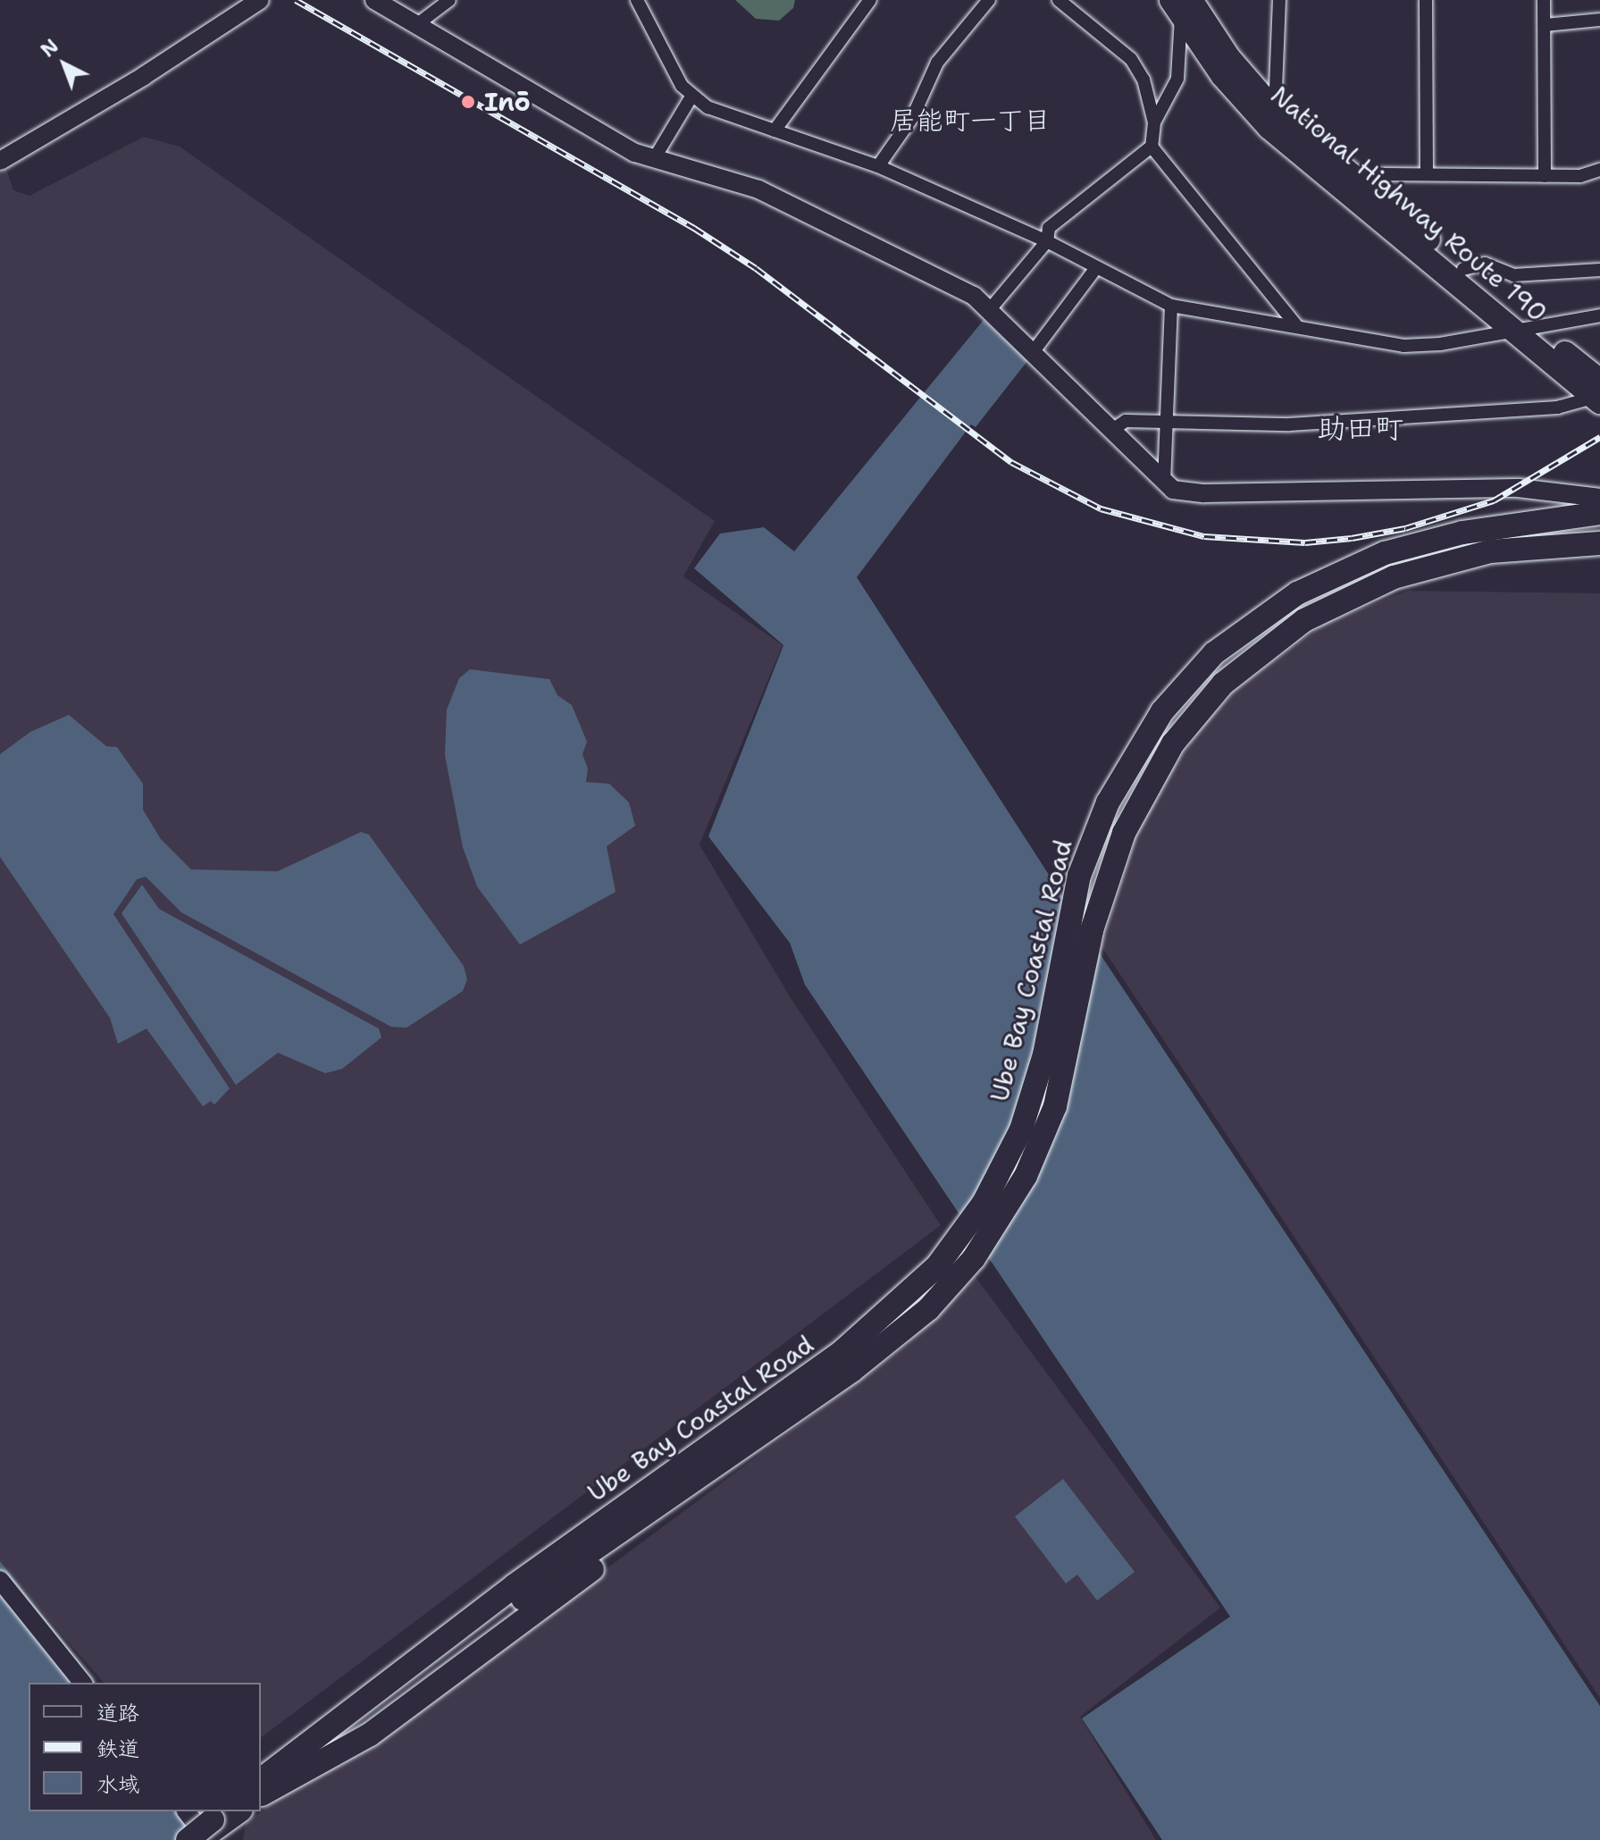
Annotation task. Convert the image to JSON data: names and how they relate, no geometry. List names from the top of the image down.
{
  "streets": {
    "highway": ["National Highway Route 190", "Ube Bay Coastal Road"]
  },
  "districts": ["居能町一丁目", "助田町"],
  "places": ["Inō"],
  "legend": ["道路", "鉄道", "水域"],
  "north": "top left"
}
